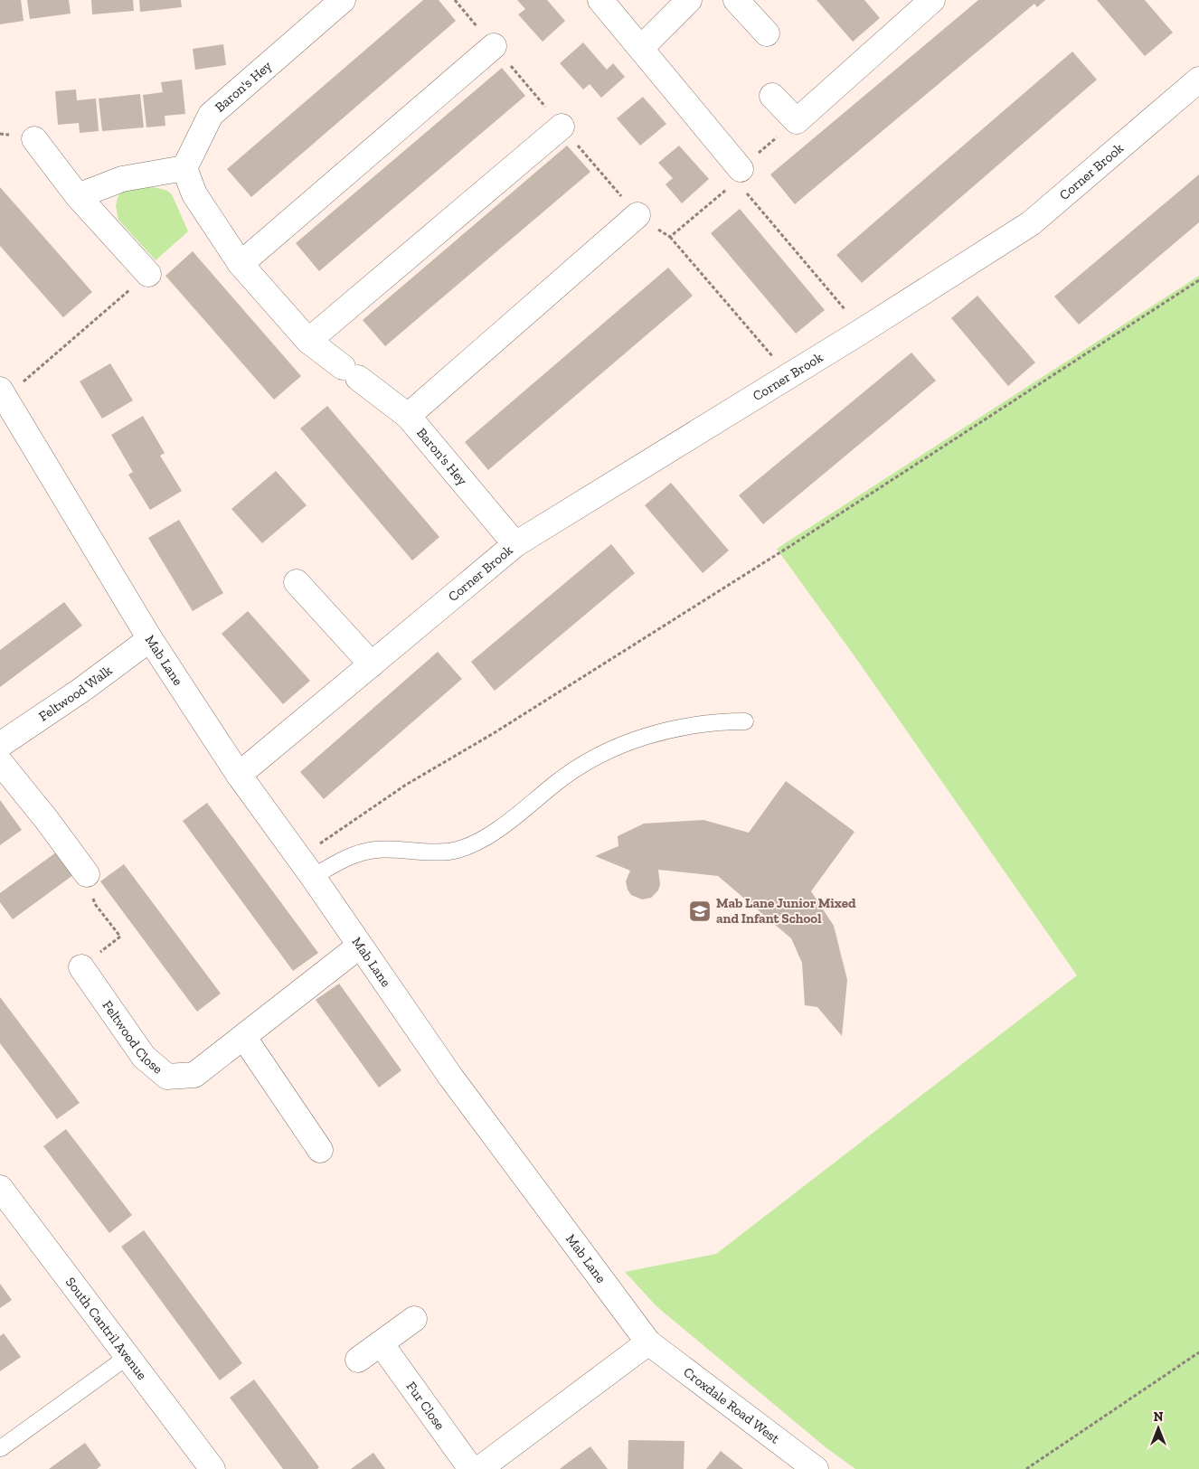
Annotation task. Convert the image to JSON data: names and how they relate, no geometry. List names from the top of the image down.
{
  "streets": {
    "street": [
      "Baron's Hey",
      "Corner Brook",
      "Mab Lane",
      "Feltwood Walk",
      "Feltwood Close",
      "South Cantril Avenue",
      "Croxdale Road West",
      "Fur Close"
    ]
  },
  "crossings": [
    ["Baron's Hey", "Corner Brook"],
    ["Corner Brook", "Mab Lane"],
    ["Mab Lane", "Feltwood Walk"],
    ["Mab Lane", "Feltwood Close"],
    ["Mab Lane", "Croxdale Road West"]
  ],
  "places": {
    "school or university": ["Mab Lane Junior Mixed and Infant School"]
  },
  "north": "top"
}
